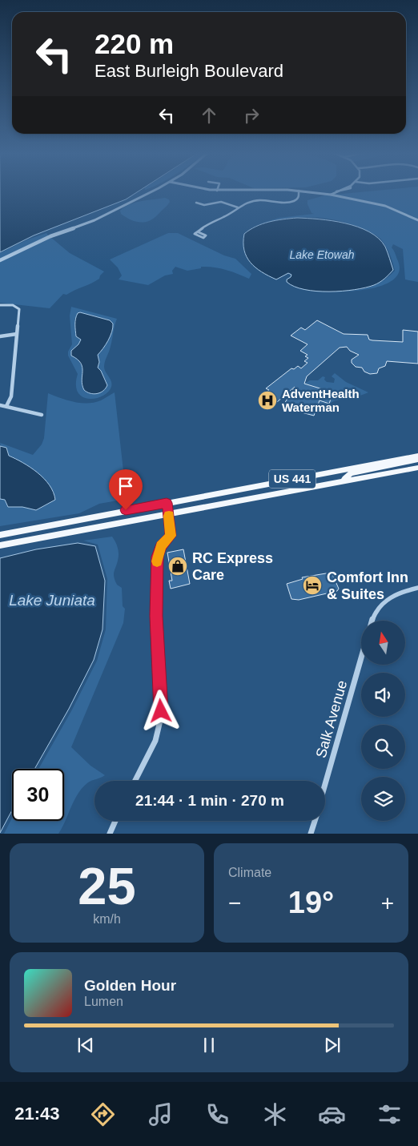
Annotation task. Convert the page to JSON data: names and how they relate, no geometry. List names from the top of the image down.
{
  "streets": {
    "main road": ["US 441"],
    "street": ["Salk Avenue"]
  },
  "water": ["Lake Etowah", "Lake Juniata"],
  "places": {
    "hospital": ["AdventHealth Waterman"],
    "shop": ["RC Express Care"],
    "hotel": ["Comfort Inn & Suites"]
  },
  "north": "top",
  "page": {
    "turn": ["220 m", "East Burleigh Boulevard"],
    "limit": "30",
    "trip": "21:44 · 1 min · 270 m",
    "tile": [
      ["25", "km/h"],
      "Climate"
    ],
    "heat": ["−", "19°", "+"],
    "song": ["Golden Hour", "Lumen"],
    "tabs": "21:43"
  }
}
